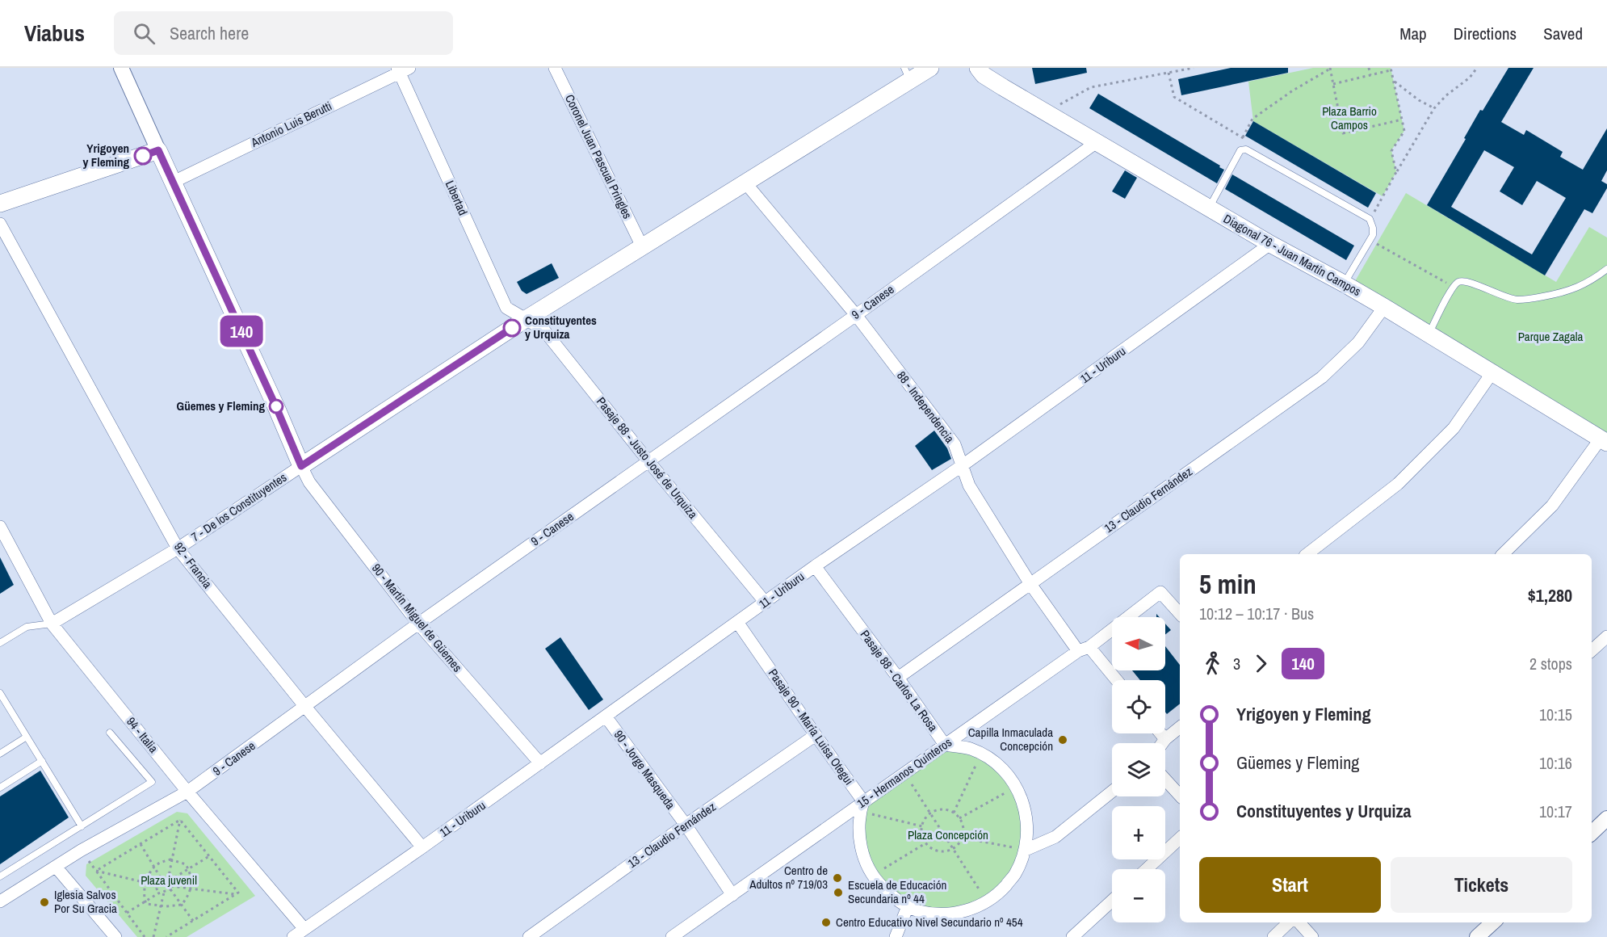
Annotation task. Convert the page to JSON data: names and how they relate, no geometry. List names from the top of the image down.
{
  "streets": {
    "main road": ["Diagonal 76 - Juan Martín Campos"],
    "street": [
      "Antonio Luis Berutti",
      "Coronel Juan Pascual Pringles",
      "Libertad",
      "9 - Canese",
      "11 - Uriburu",
      "88 - Independencia",
      "Pasaje 88 - Justo José de Urquiza",
      "13 - Claudio Fernández",
      "7 - De los Constituyentes",
      "92 - Francia",
      "90 - Martín Miguel de Güemes",
      "Pasaje 88 - Carlos La Rosa",
      "Pasaje 90 - María Luisa Otegui",
      "94 - Italia",
      "90 - Jorge Masqueda",
      "15 - Hermanos Quinteros"
    ]
  },
  "crossings": [
    ["Antonio Luis Berutti", "Libertad"],
    ["Libertad", "Pasaje 88 - Justo José de Urquiza"],
    ["Diagonal 76 - Juan Martín Campos", "9 - Canese"],
    ["Diagonal 76 - Juan Martín Campos", "11 - Uriburu"],
    ["Diagonal 76 - Juan Martín Campos", "13 - Claudio Fernández"],
    ["9 - Canese", "88 - Independencia"],
    ["9 - Canese", "Pasaje 88 - Justo José de Urquiza"],
    ["9 - Canese", "92 - Francia"],
    ["9 - Canese", "90 - Martín Miguel de Güemes"],
    ["9 - Canese", "94 - Italia"],
    ["11 - Uriburu", "88 - Independencia"],
    ["11 - Uriburu", "Pasaje 88 - Justo José de Urquiza"],
    ["11 - Uriburu", "92 - Francia"],
    ["11 - Uriburu", "90 - Martín Miguel de Güemes"],
    ["11 - Uriburu", "Pasaje 88 - Carlos La Rosa"],
    ["11 - Uriburu", "Pasaje 90 - María Luisa Otegui"],
    ["11 - Uriburu", "94 - Italia"],
    ["11 - Uriburu", "90 - Jorge Masqueda"],
    ["88 - Independencia", "13 - Claudio Fernández"],
    ["88 - Independencia", "15 - Hermanos Quinteros"],
    ["13 - Claudio Fernández", "Pasaje 88 - Carlos La Rosa"],
    ["13 - Claudio Fernández", "Pasaje 90 - María Luisa Otegui"],
    ["13 - Claudio Fernández", "90 - Jorge Masqueda"],
    ["7 - De los Constituyentes", "92 - Francia"],
    ["7 - De los Constituyentes", "90 - Martín Miguel de Güemes"],
    ["7 - De los Constituyentes", "94 - Italia"],
    ["Pasaje 88 - Carlos La Rosa", "15 - Hermanos Quinteros"],
    ["Pasaje 90 - María Luisa Otegui", "15 - Hermanos Quinteros"],
    ["90 - Jorge Masqueda", "15 - Hermanos Quinteros"]
  ],
  "parks": [
    "Plaza Barrio Campos",
    "Parque Zagala",
    "Plaza Concepción",
    "Plaza juvenil"
  ],
  "places": [
    "Yrigoyen y Fleming",
    "Constituyentes y Urquiza",
    "Güemes y Fleming",
    "Capilla Inmaculada Concepción",
    "Centro de Adultos nº 719/03",
    "Escuela de Educación Secundaria nº 44",
    "Iglesia Salvos Por Su Gracia",
    "Centro Educativo Nivel Secundario nº 454"
  ],
  "lines": ["bus line 140"],
  "north": "left",
  "page": {
    "header": "Viabus",
    "search": "Search here",
    "nav": ["Map", "Directions", "Saved"],
    "on_map": "140",
    "heading": ["5 min", "10:12 – 10:17 · Bus", "$1,280"],
    "map_buttons": ["+", "−"],
    "legs": ["3", "140", "2 stops"],
    "list": [
      {
        "name": "Yrigoyen y Fleming",
        "value": "10:15"
      },
      {
        "name": "Güemes y Fleming",
        "value": "10:16"
      },
      {
        "name": "Constituyentes y Urquiza",
        "value": "10:17"
      }
    ],
    "buttons": ["Start", "Tickets"]
  }
}
